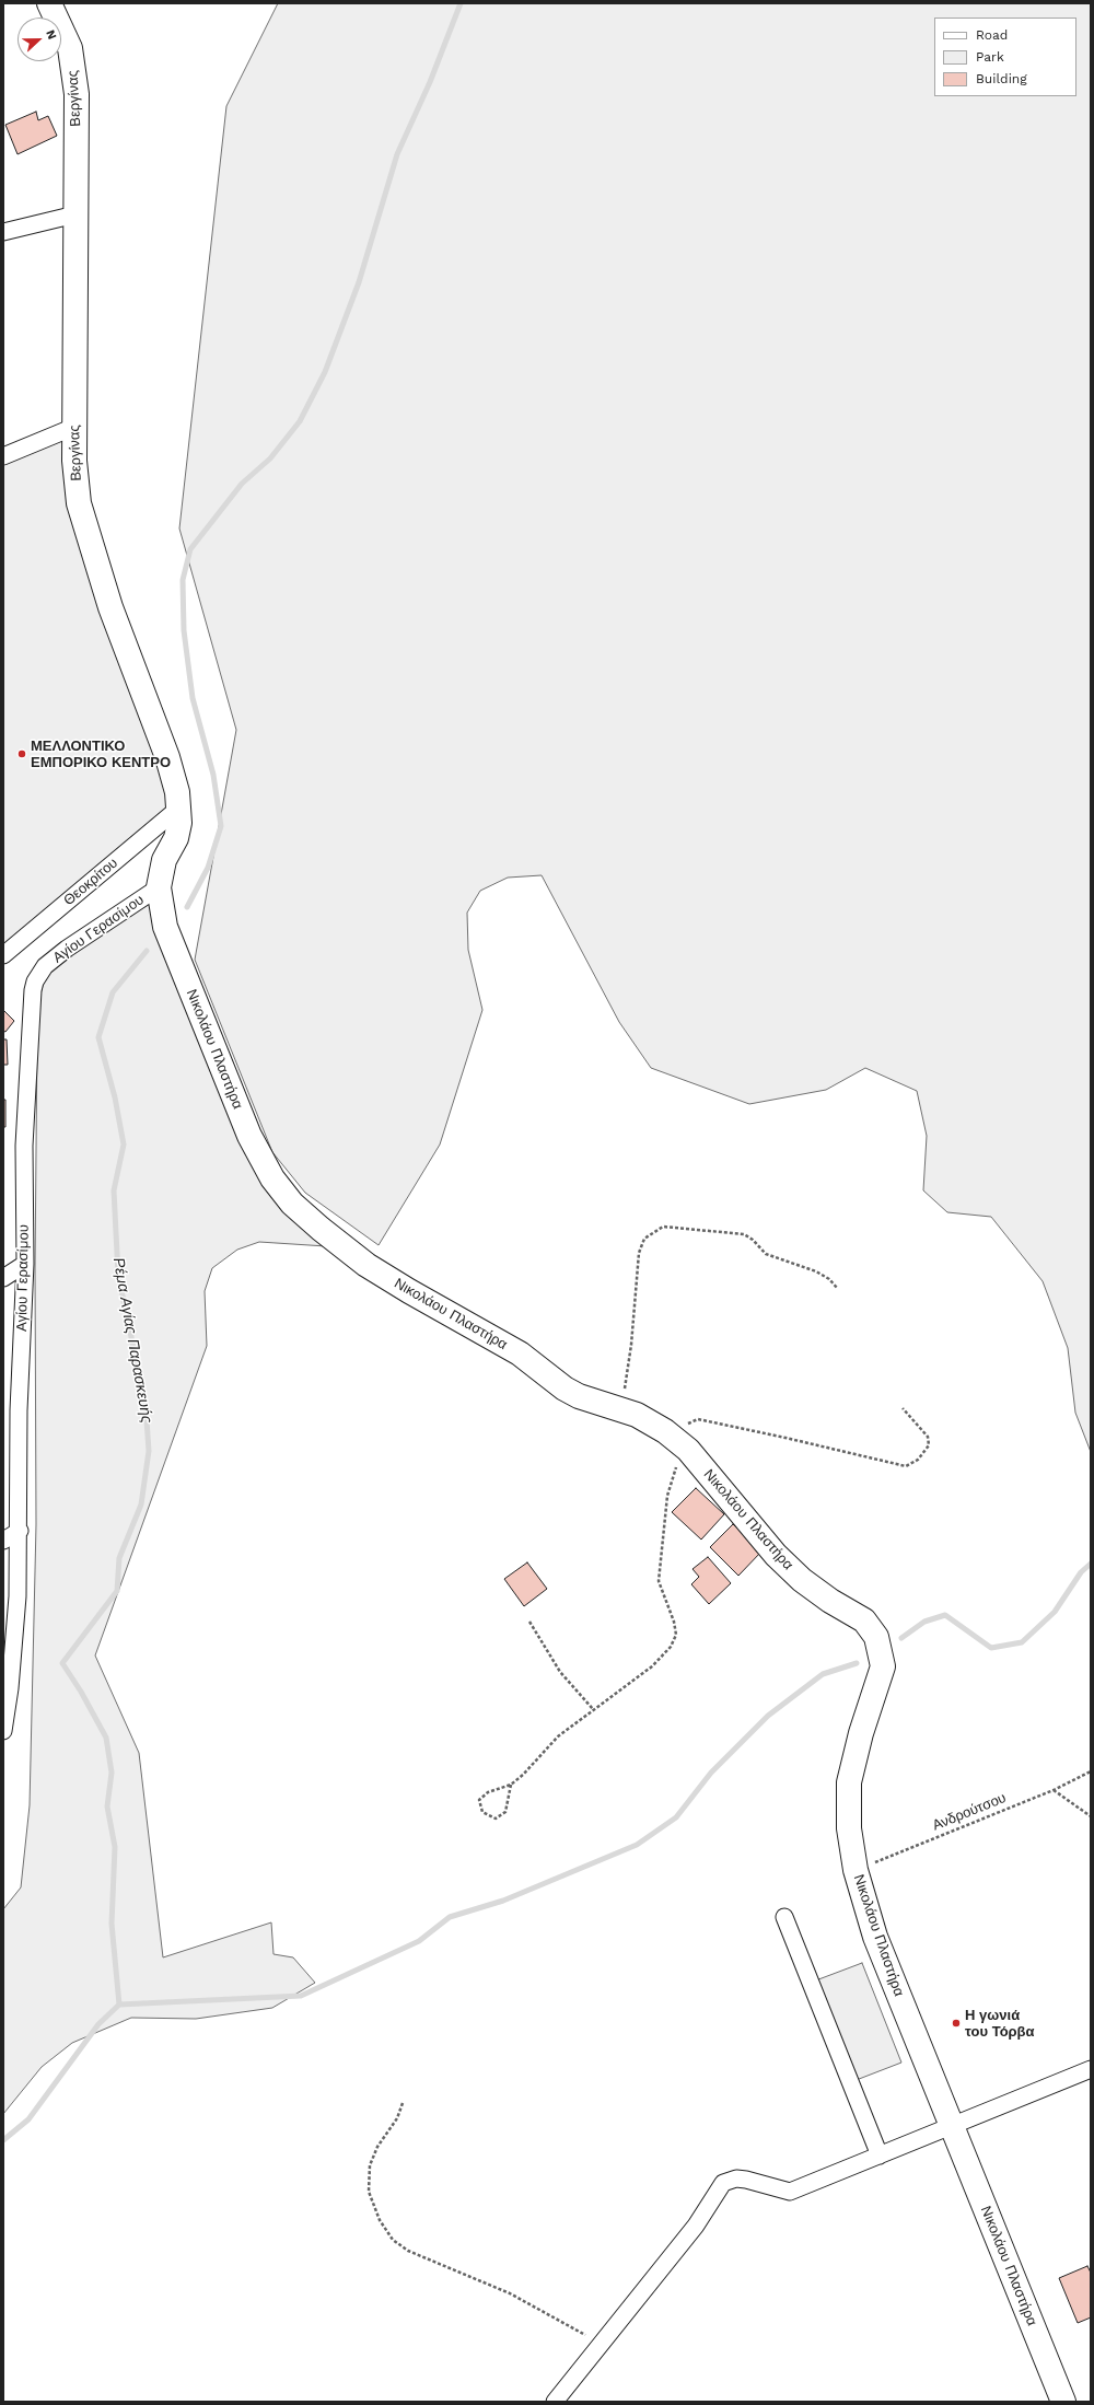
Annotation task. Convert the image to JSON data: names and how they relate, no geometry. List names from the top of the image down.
{
  "streets": {
    "street": [
      "Βεργίνας",
      "Θεοκρίτου",
      "Αγίου Γερασίμου",
      "Νικολάου Πλαστήρα"
    ],
    "path": ["Ανδρούτσου"]
  },
  "crossings": [
    ["Βεργίνας", "Θεοκρίτου"],
    ["Βεργίνας", "Αγίου Γερασίμου"],
    ["Βεργίνας", "Νικολάου Πλαστήρα"],
    ["Αγίου Γερασίμου", "Νικολάου Πλαστήρα"],
    ["Νικολάου Πλαστήρα", "Ανδρούτσου"]
  ],
  "water": ["Ρέμα Αγίας Παρασκευής"],
  "places": ["ΜΕΛΛΟΝΤΙΚΟ ΕΜΠΟΡΙΚΟ ΚΕΝΤΡΟ", "Η γωνιά του Τόρβα"],
  "legend": ["Road", "Park", "Building"],
  "north": "right"
}
